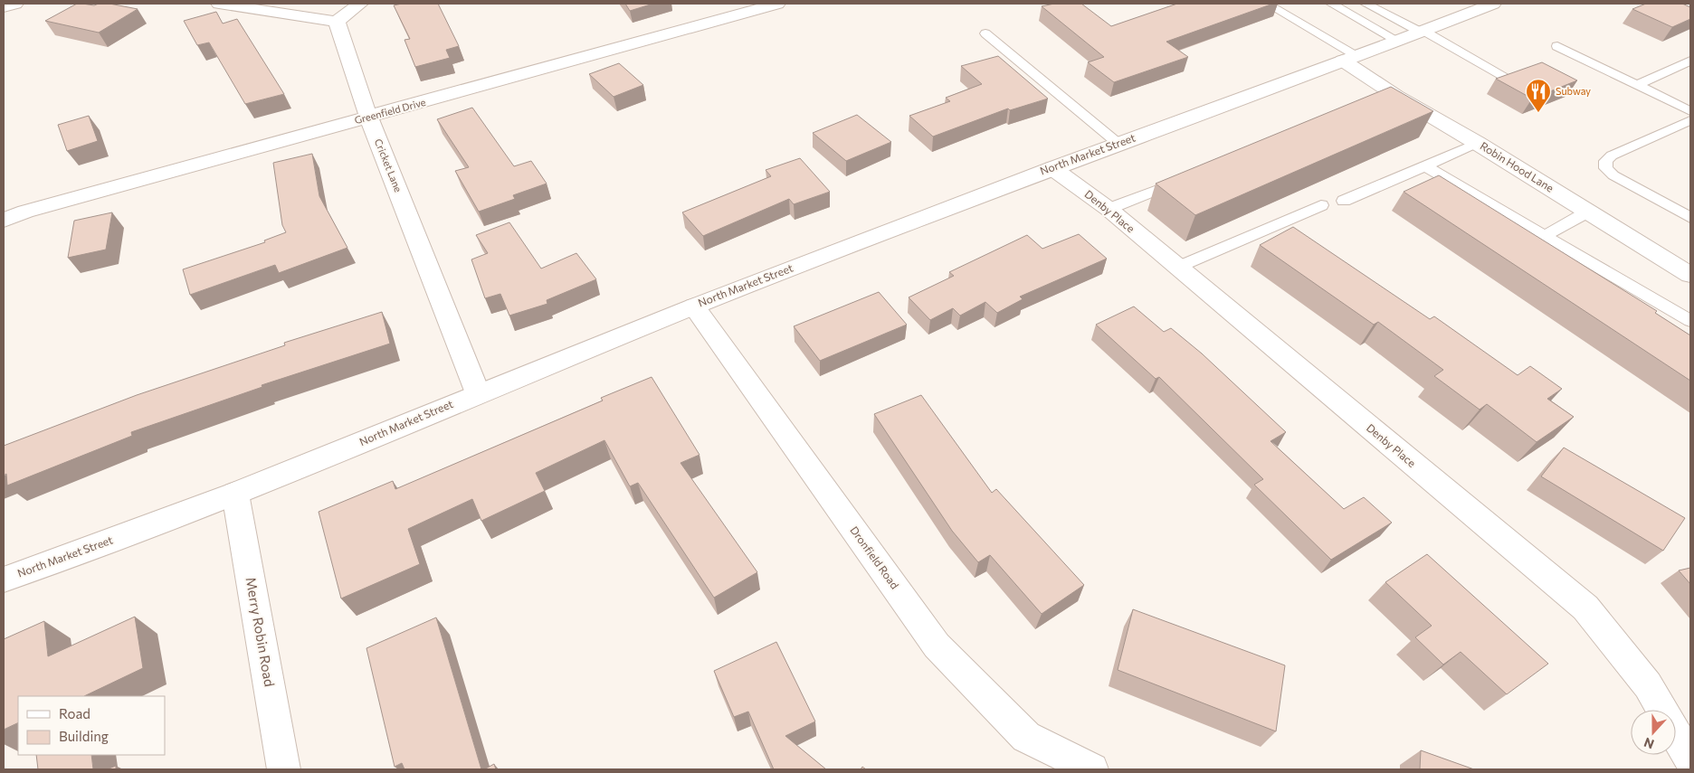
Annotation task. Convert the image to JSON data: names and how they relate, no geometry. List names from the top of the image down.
{
  "streets": {
    "street": [
      "Greenfield Drive",
      "North Market Street",
      "Cricket Lane",
      "Robin Hood Lane",
      "Denby Place",
      "Dronfield Road",
      "Merry Robin Road"
    ]
  },
  "crossings": [
    ["Greenfield Drive", "Cricket Lane"],
    ["North Market Street", "Cricket Lane"],
    ["North Market Street", "Robin Hood Lane"],
    ["North Market Street", "Denby Place"],
    ["North Market Street", "Dronfield Road"],
    ["North Market Street", "Merry Robin Road"]
  ],
  "places": {
    "restaurant": ["Subway"]
  },
  "legend": ["Road", "Building"],
  "north": "bottom"
}
